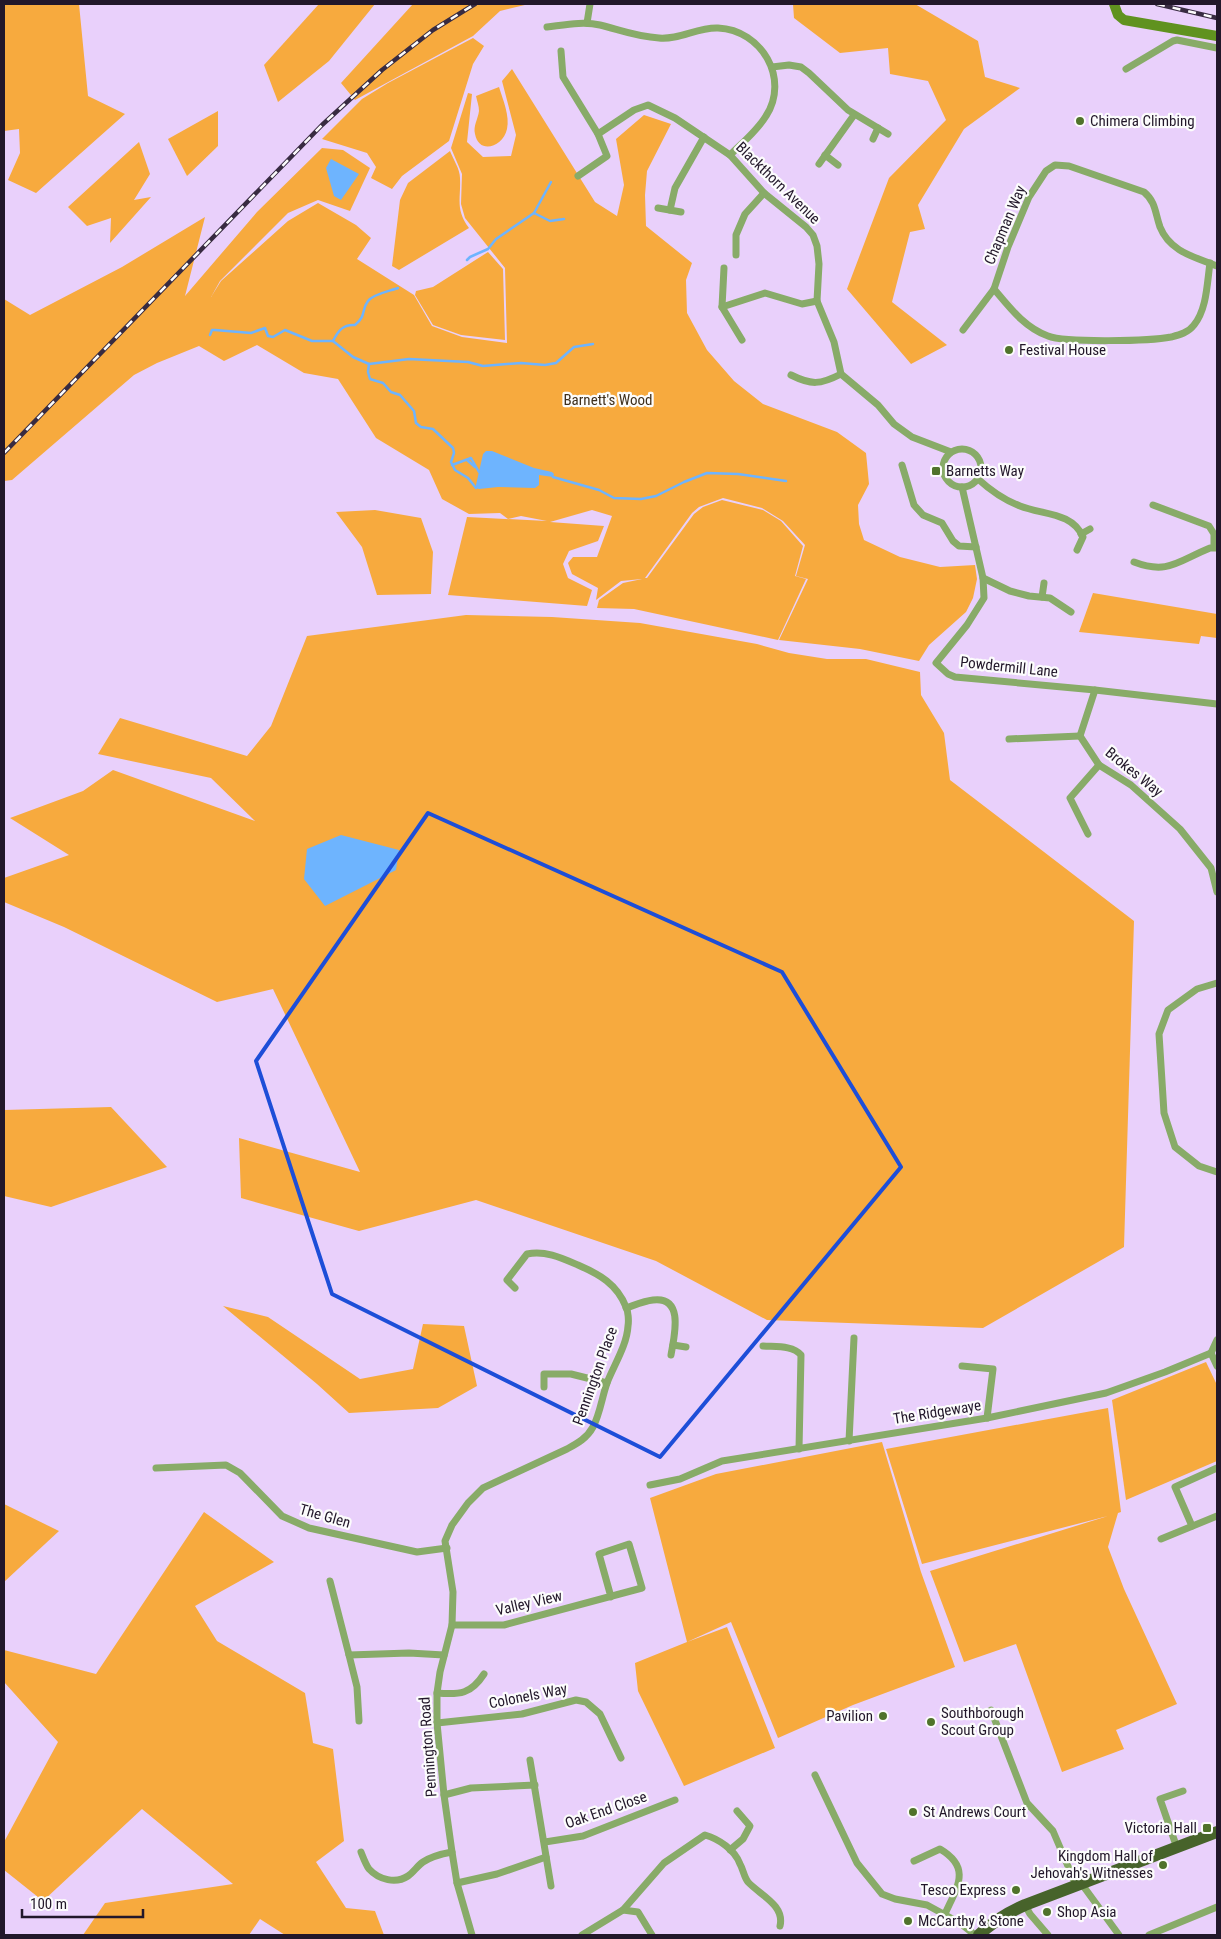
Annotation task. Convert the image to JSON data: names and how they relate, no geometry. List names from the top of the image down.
{
  "streets": {
    "street": [
      "Blackthorn Avenue",
      "Chapman Way",
      "Powdermill Lane",
      "Brokes Way",
      "Pennington Place",
      "The Ridgewaye",
      "The Glen",
      "Valley View",
      "Colonels Way",
      "Pennington Road",
      "Oak End Close"
    ]
  },
  "crossings": [
    ["Pennington Place", "Pennington Road"],
    ["The Glen", "Pennington Road"],
    ["Valley View", "Pennington Road"],
    ["Colonels Way", "Pennington Road"]
  ],
  "parks": ["Barnett's Wood"],
  "places": {
    "other": [
      "Chimera Climbing",
      "Festival House",
      "Pavilion",
      "Southborough Scout Group",
      "St Andrews Court",
      "Kingdom Hall of Jehovah's Witnesses",
      "Tesco Express",
      "Shop Asia",
      "McCarthy & Stone"
    ],
    "transit": ["Barnetts Way", "Victoria Hall"]
  },
  "scale_bar": "100 m"
}
